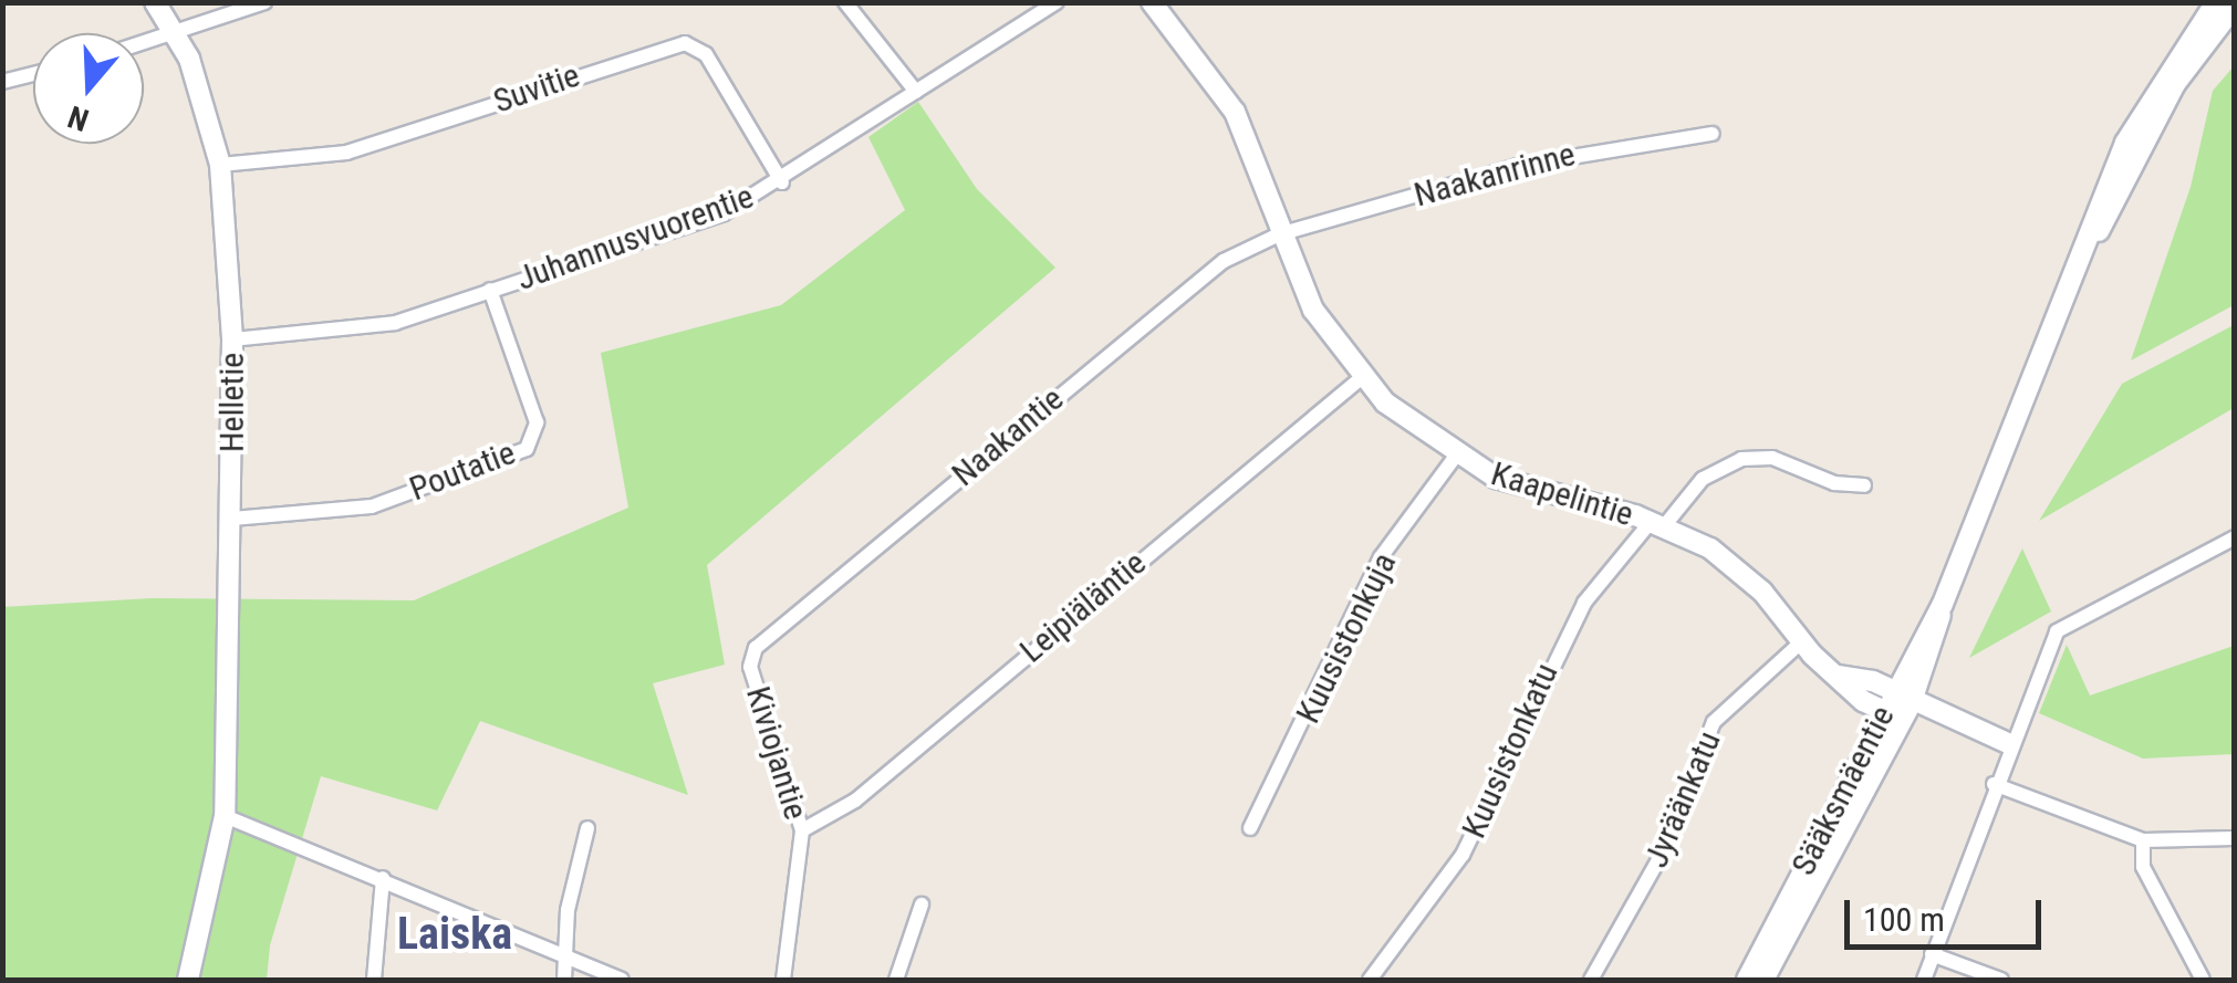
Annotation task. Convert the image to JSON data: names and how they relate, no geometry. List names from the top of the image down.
{
  "streets": {
    "street": [
      "Suvitie",
      "Naakanrinne",
      "Juhannusvuorentie",
      "Helletie",
      "Naakantie",
      "Poutatie",
      "Kaapelintie",
      "Leipiäläntie",
      "Kuusistonkuja",
      "Kuusistonkatu",
      "Kiviojantie",
      "Sääksmäentie",
      "Jyräänkatu"
    ]
  },
  "crossings": [
    ["Suvitie", "Juhannusvuorentie"],
    ["Suvitie", "Helletie"],
    ["Naakanrinne", "Naakantie"],
    ["Naakanrinne", "Kaapelintie"],
    ["Juhannusvuorentie", "Helletie"],
    ["Juhannusvuorentie", "Poutatie"],
    ["Helletie", "Poutatie"],
    ["Naakantie", "Kaapelintie"],
    ["Naakantie", "Kiviojantie"],
    ["Kaapelintie", "Leipiäläntie"],
    ["Kaapelintie", "Kuusistonkuja"],
    ["Kaapelintie", "Kuusistonkatu"],
    ["Kaapelintie", "Sääksmäentie"],
    ["Kaapelintie", "Jyräänkatu"],
    ["Leipiäläntie", "Kiviojantie"]
  ],
  "districts": ["Laiska"],
  "scale_bar": "100 m",
  "north": "bottom"
}
